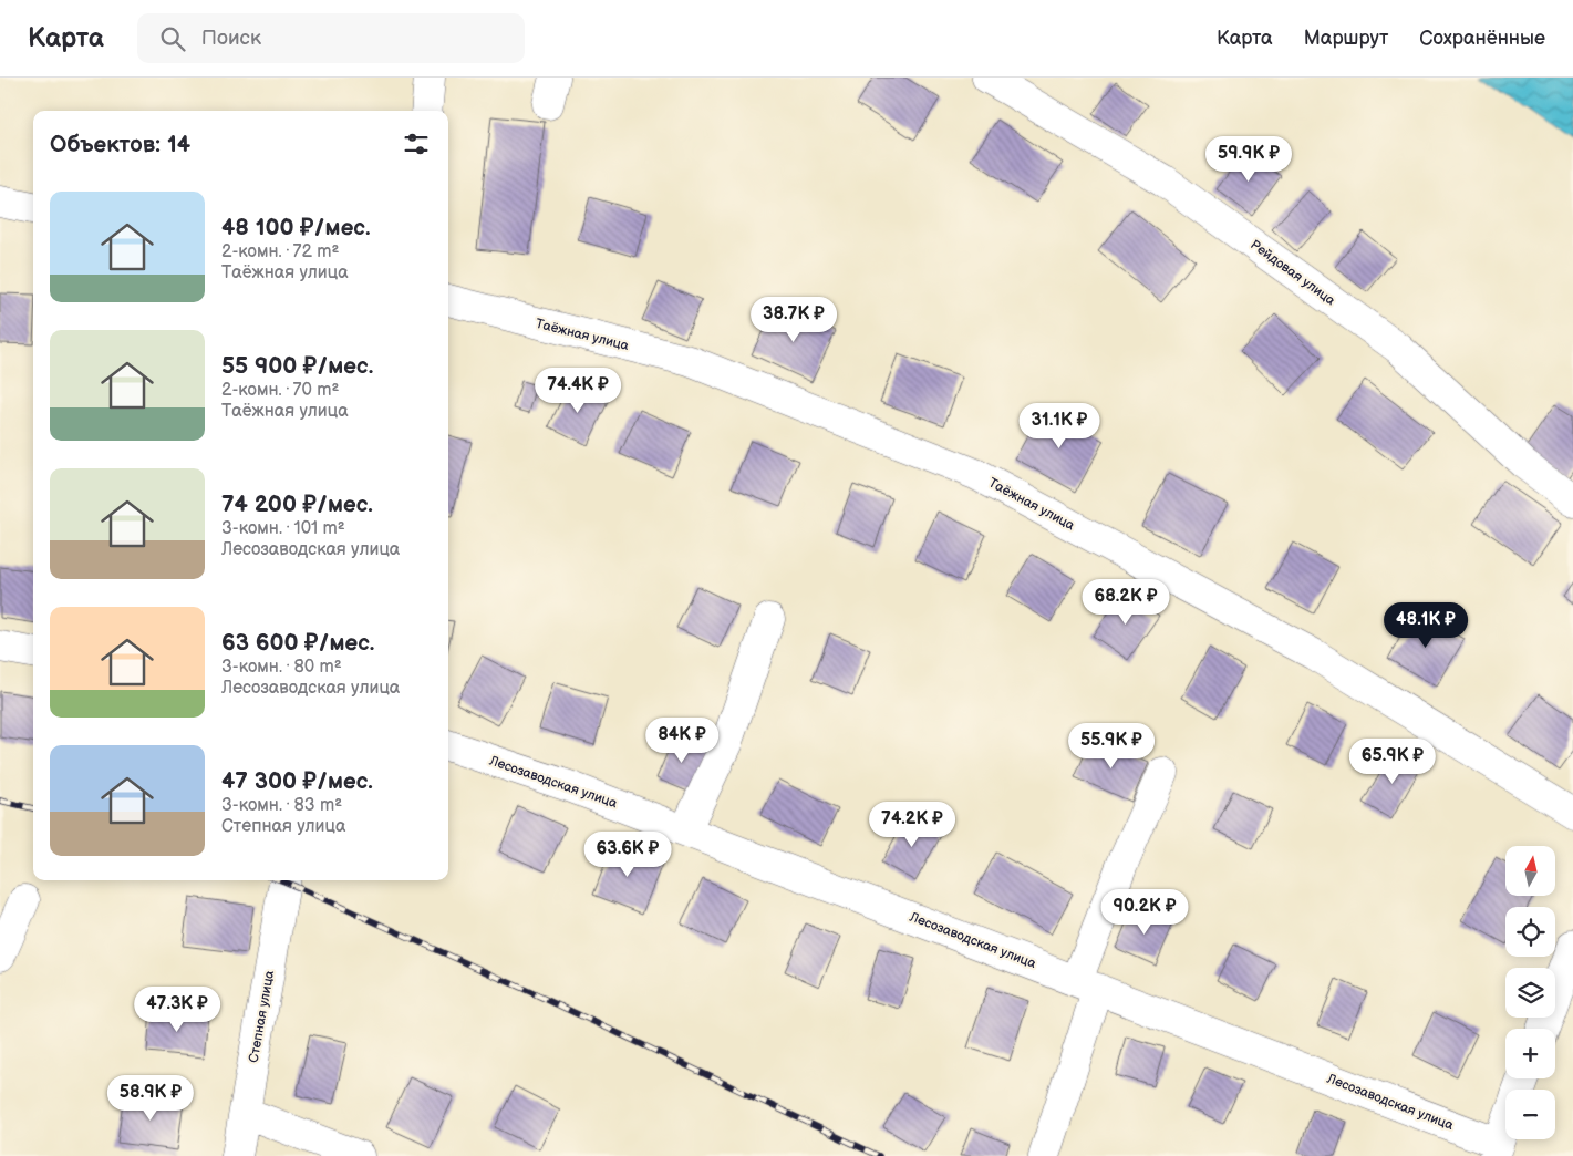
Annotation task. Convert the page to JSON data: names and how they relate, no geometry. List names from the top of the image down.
{
  "streets": {
    "street": [
      "Рейдовая улица",
      "Таёжная улица",
      "Лесозаводская улица",
      "Степная улица"
    ]
  },
  "north": "top",
  "page": {
    "header": "Карта",
    "search": "Поиск",
    "nav": ["Карта", "Маршрут", "Сохранённые"],
    "heading": "Объектов: 14",
    "price": [
      "59.9K ₽",
      "38.7K ₽",
      "74.4K ₽",
      "31.1K ₽",
      "68.2K ₽",
      "48.1K ₽",
      "84K ₽",
      "55.9K ₽",
      "65.9K ₽",
      "74.2K ₽",
      "63.6K ₽",
      "90.2K ₽",
      "47.3K ₽",
      "58.9K ₽"
    ],
    "list": [
      {
        "name": "48 100 ₽/мес.",
        "note": "2-комн. · 72 m² · Таёжная улица"
      },
      {
        "name": "55 900 ₽/мес.",
        "note": "2-комн. · 70 m² · Таёжная улица"
      },
      {
        "name": "74 200 ₽/мес.",
        "note": "3-комн. · 101 m² · Лесозаводская улица"
      },
      {
        "name": "63 600 ₽/мес.",
        "note": "3-комн. · 80 m² · Лесозаводская улица"
      },
      {
        "name": "47 300 ₽/мес.",
        "note": "3-комн. · 83 m² · Степная улица"
      }
    ],
    "map_buttons": ["+", "−"]
  }
}
